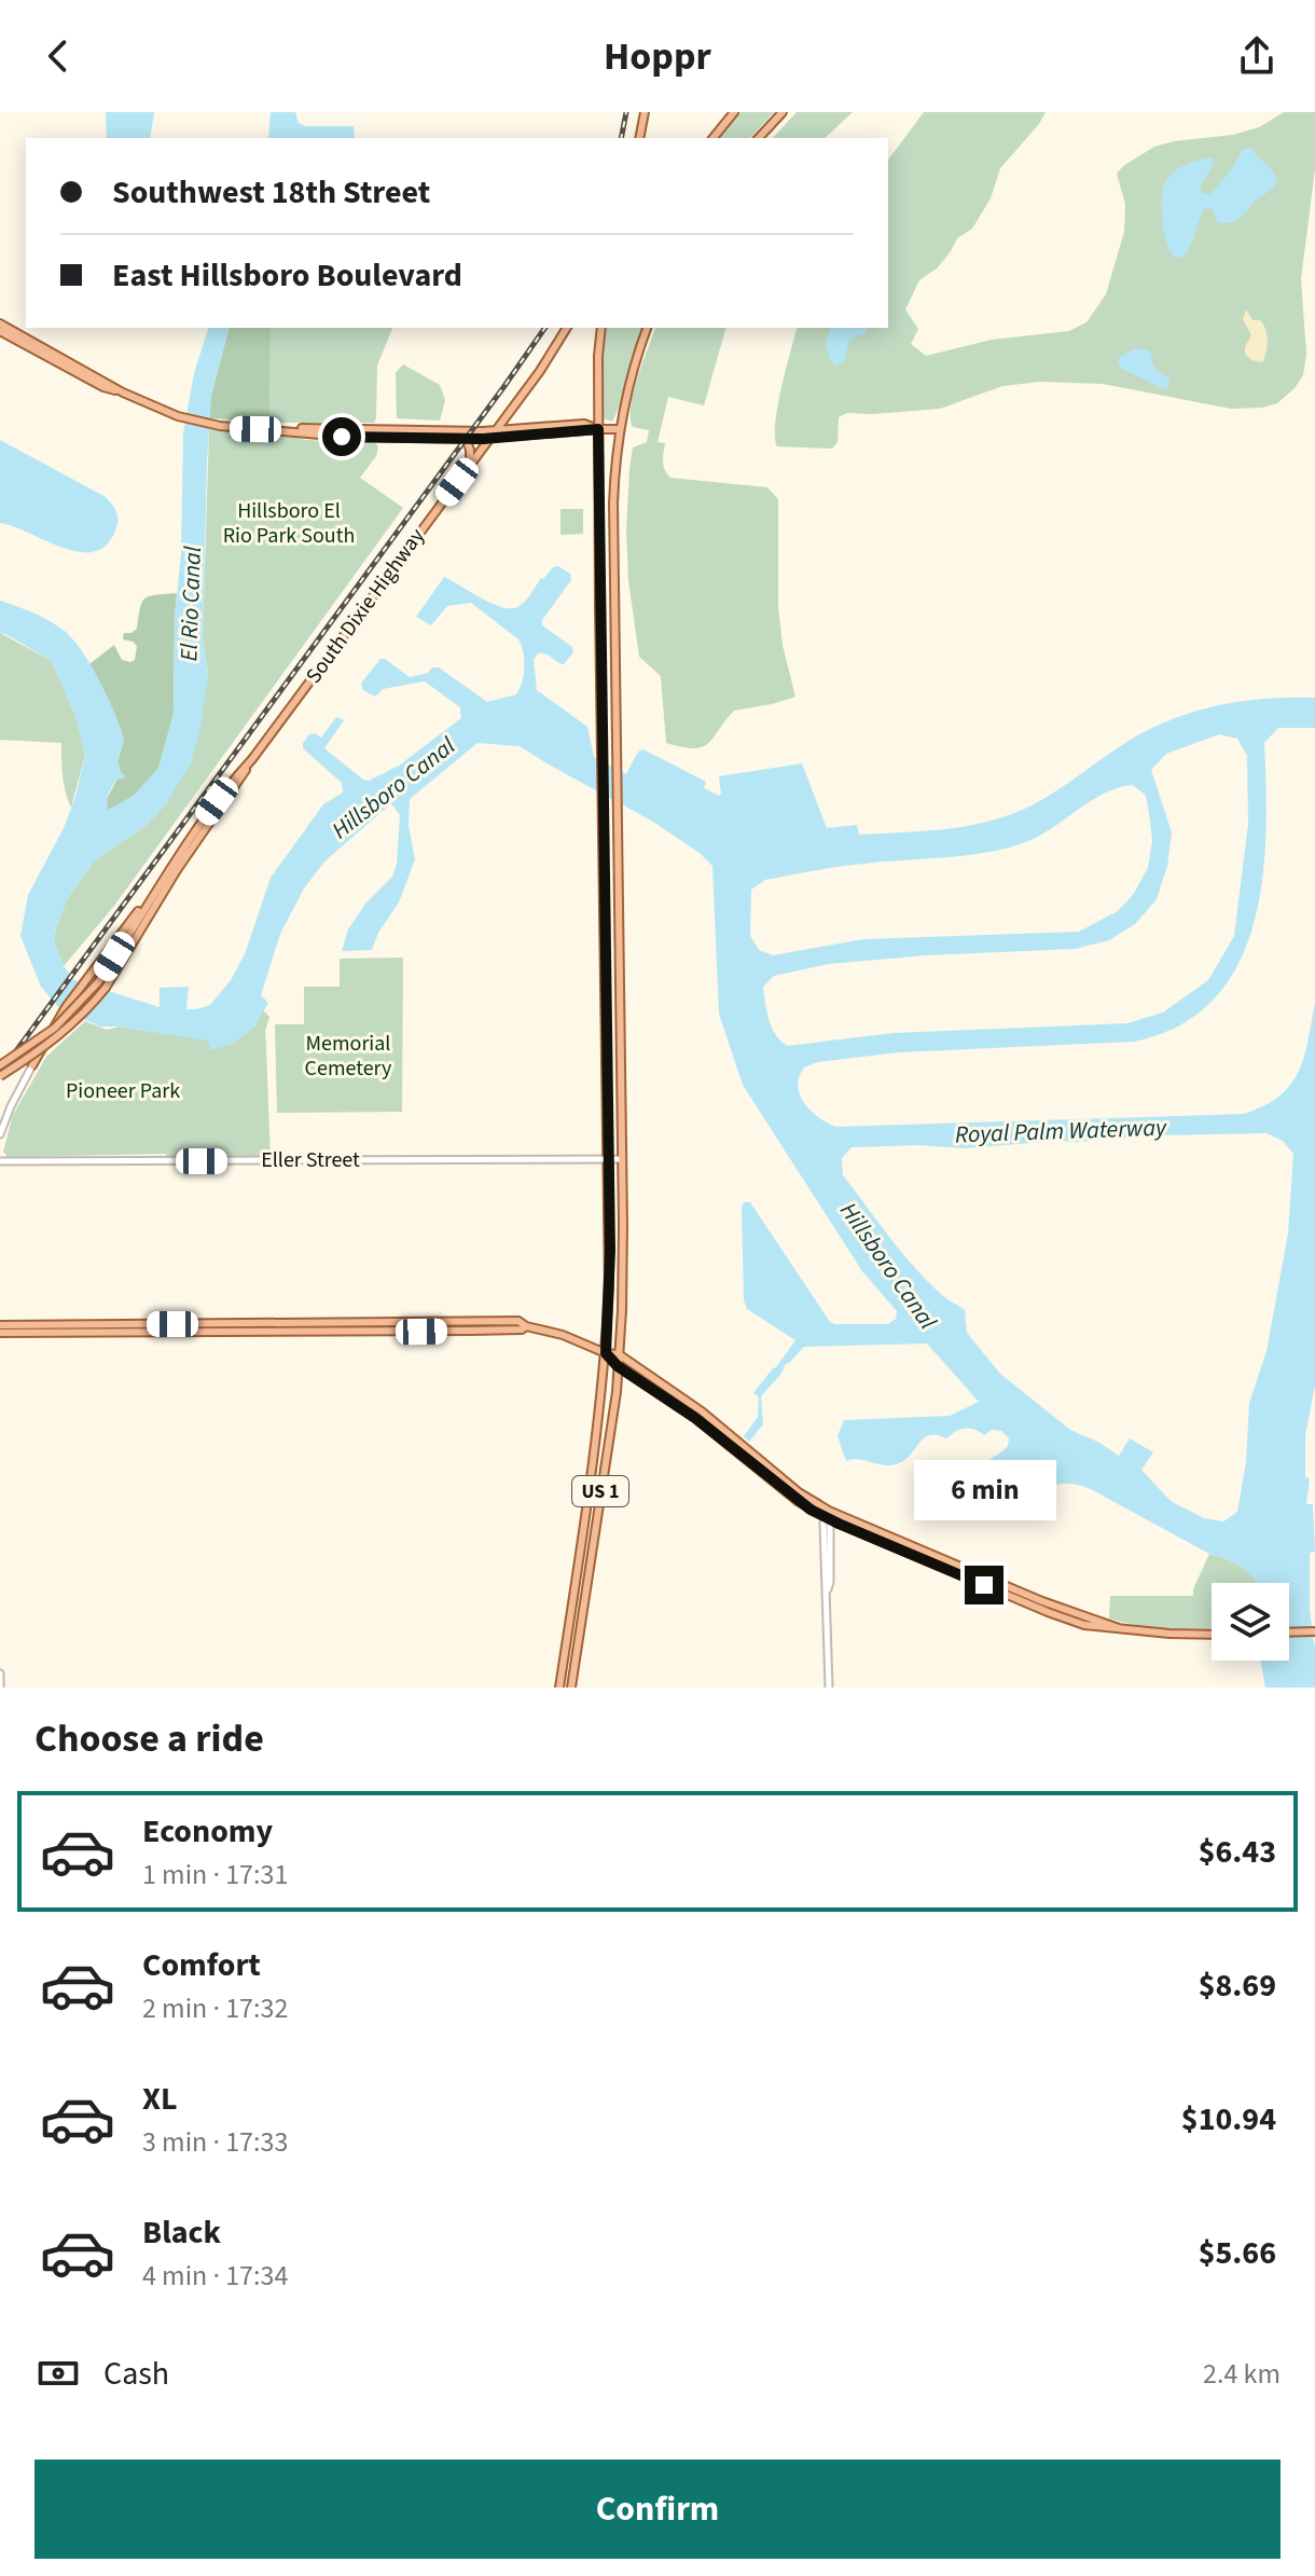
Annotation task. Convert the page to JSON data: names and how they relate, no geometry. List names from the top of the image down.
{
  "streets": {
    "main road": ["South Dixie Highway", "US 1"],
    "street": ["Eller Street"]
  },
  "crossings": [
    ["Eller Street", "US 1"]
  ],
  "water": ["El Rio Canal", "Hillsboro Canal", "Royal Palm Waterway"],
  "parks": ["Hillsboro El Rio Park South", "Memorial Cemetery", "Pioneer Park"],
  "page": {
    "header": "Hoppr",
    "banner": ["Southwest 18th Street", "East Hillsboro Boulevard"],
    "bubble": "6 min",
    "heading": "Choose a ride",
    "list": [
      {
        "name": "Economy",
        "note": "1 min · 17:31",
        "value": "$6.43"
      },
      {
        "name": "Comfort",
        "note": "2 min · 17:32",
        "value": "$8.69"
      },
      {
        "name": "XL",
        "note": "3 min · 17:33",
        "value": "$10.94"
      },
      {
        "name": "Black",
        "note": "4 min · 17:34",
        "value": "$5.66"
      }
    ],
    "pay": ["Cash", "2.4 km"],
    "buttons": "Confirm"
  }
}
